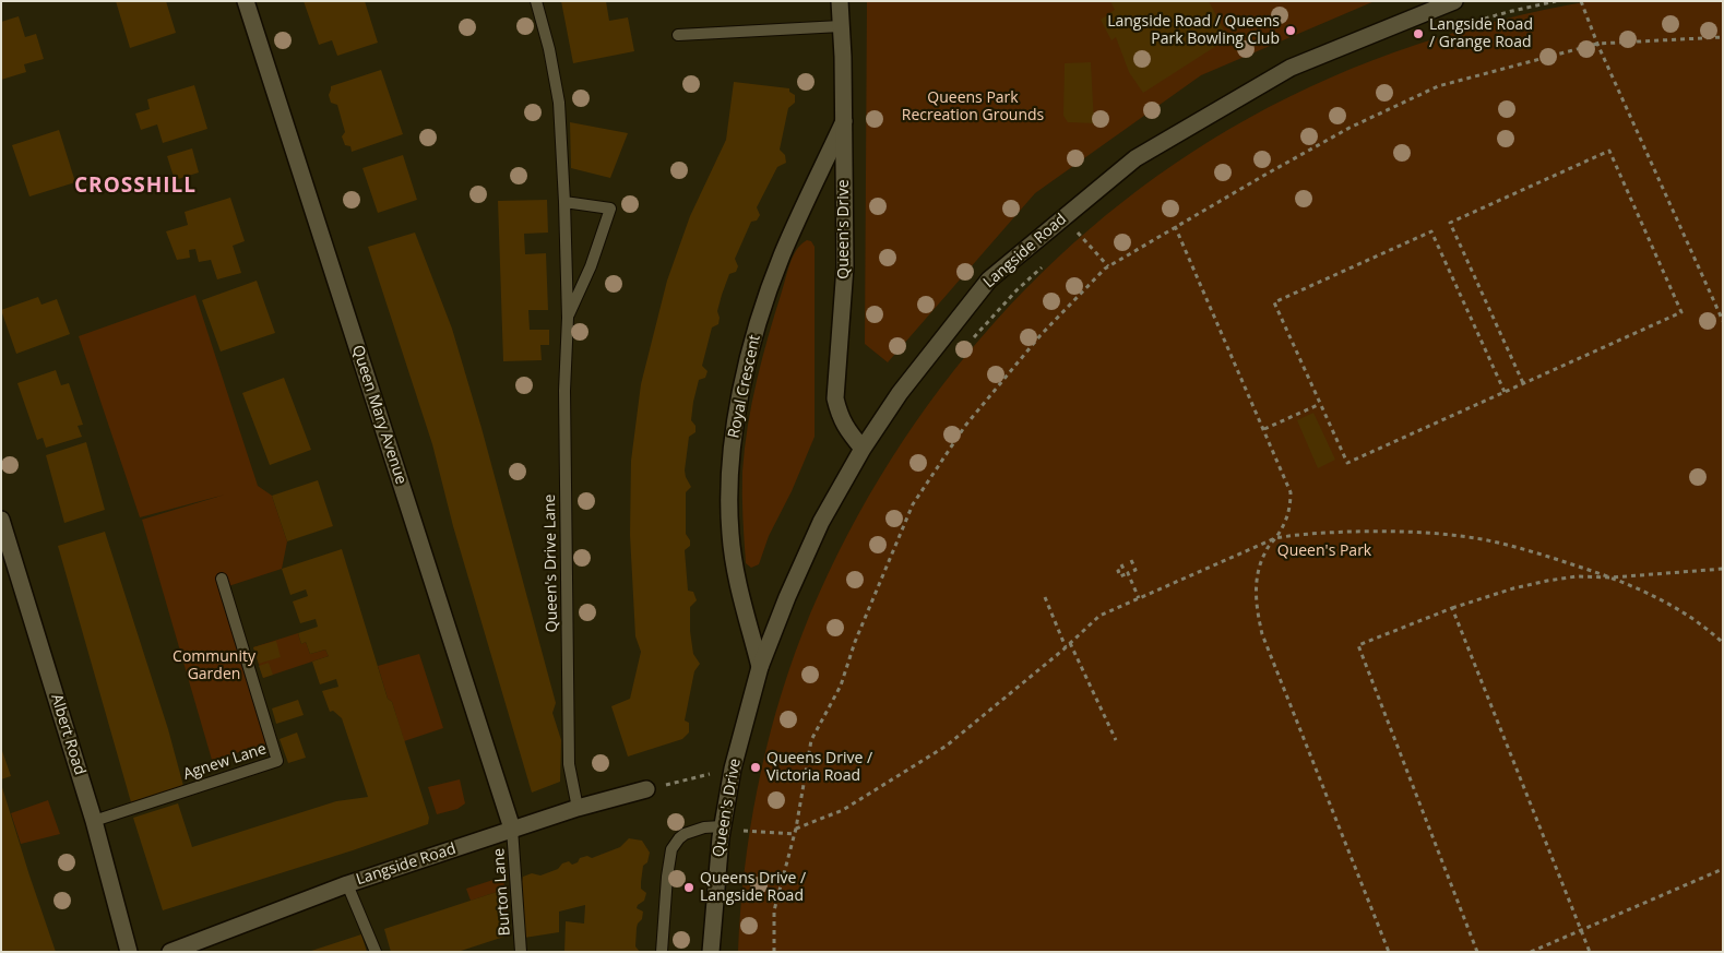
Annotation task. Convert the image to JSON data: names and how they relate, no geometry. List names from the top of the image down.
{
  "streets": {
    "street": [
      "Queen's Drive",
      "Langside Road",
      "Royal Crescent",
      "Queen Mary Avenue",
      "Albert Road"
    ],
    "lane": ["Queen's Drive Lane", "Agnew Lane", "Burton Lane"]
  },
  "crossings": [
    ["Queen's Drive", "Langside Road"],
    ["Queen's Drive", "Royal Crescent"],
    ["Langside Road", "Royal Crescent"],
    ["Langside Road", "Queen Mary Avenue"],
    ["Langside Road", "Queen's Drive Lane"],
    ["Langside Road", "Burton Lane"],
    ["Queen Mary Avenue", "Burton Lane"],
    ["Albert Road", "Agnew Lane"]
  ],
  "districts": ["CROSSHILL"],
  "parks": ["Queens Park Recreation Grounds", "Queen's Park", "Community Garden"],
  "places": [
    "Langside Road / Queens Park Bowling Club",
    "Langside Road / Grange Road",
    "Queens Drive / Victoria Road",
    "Queens Drive / Langside Road"
  ]
}
